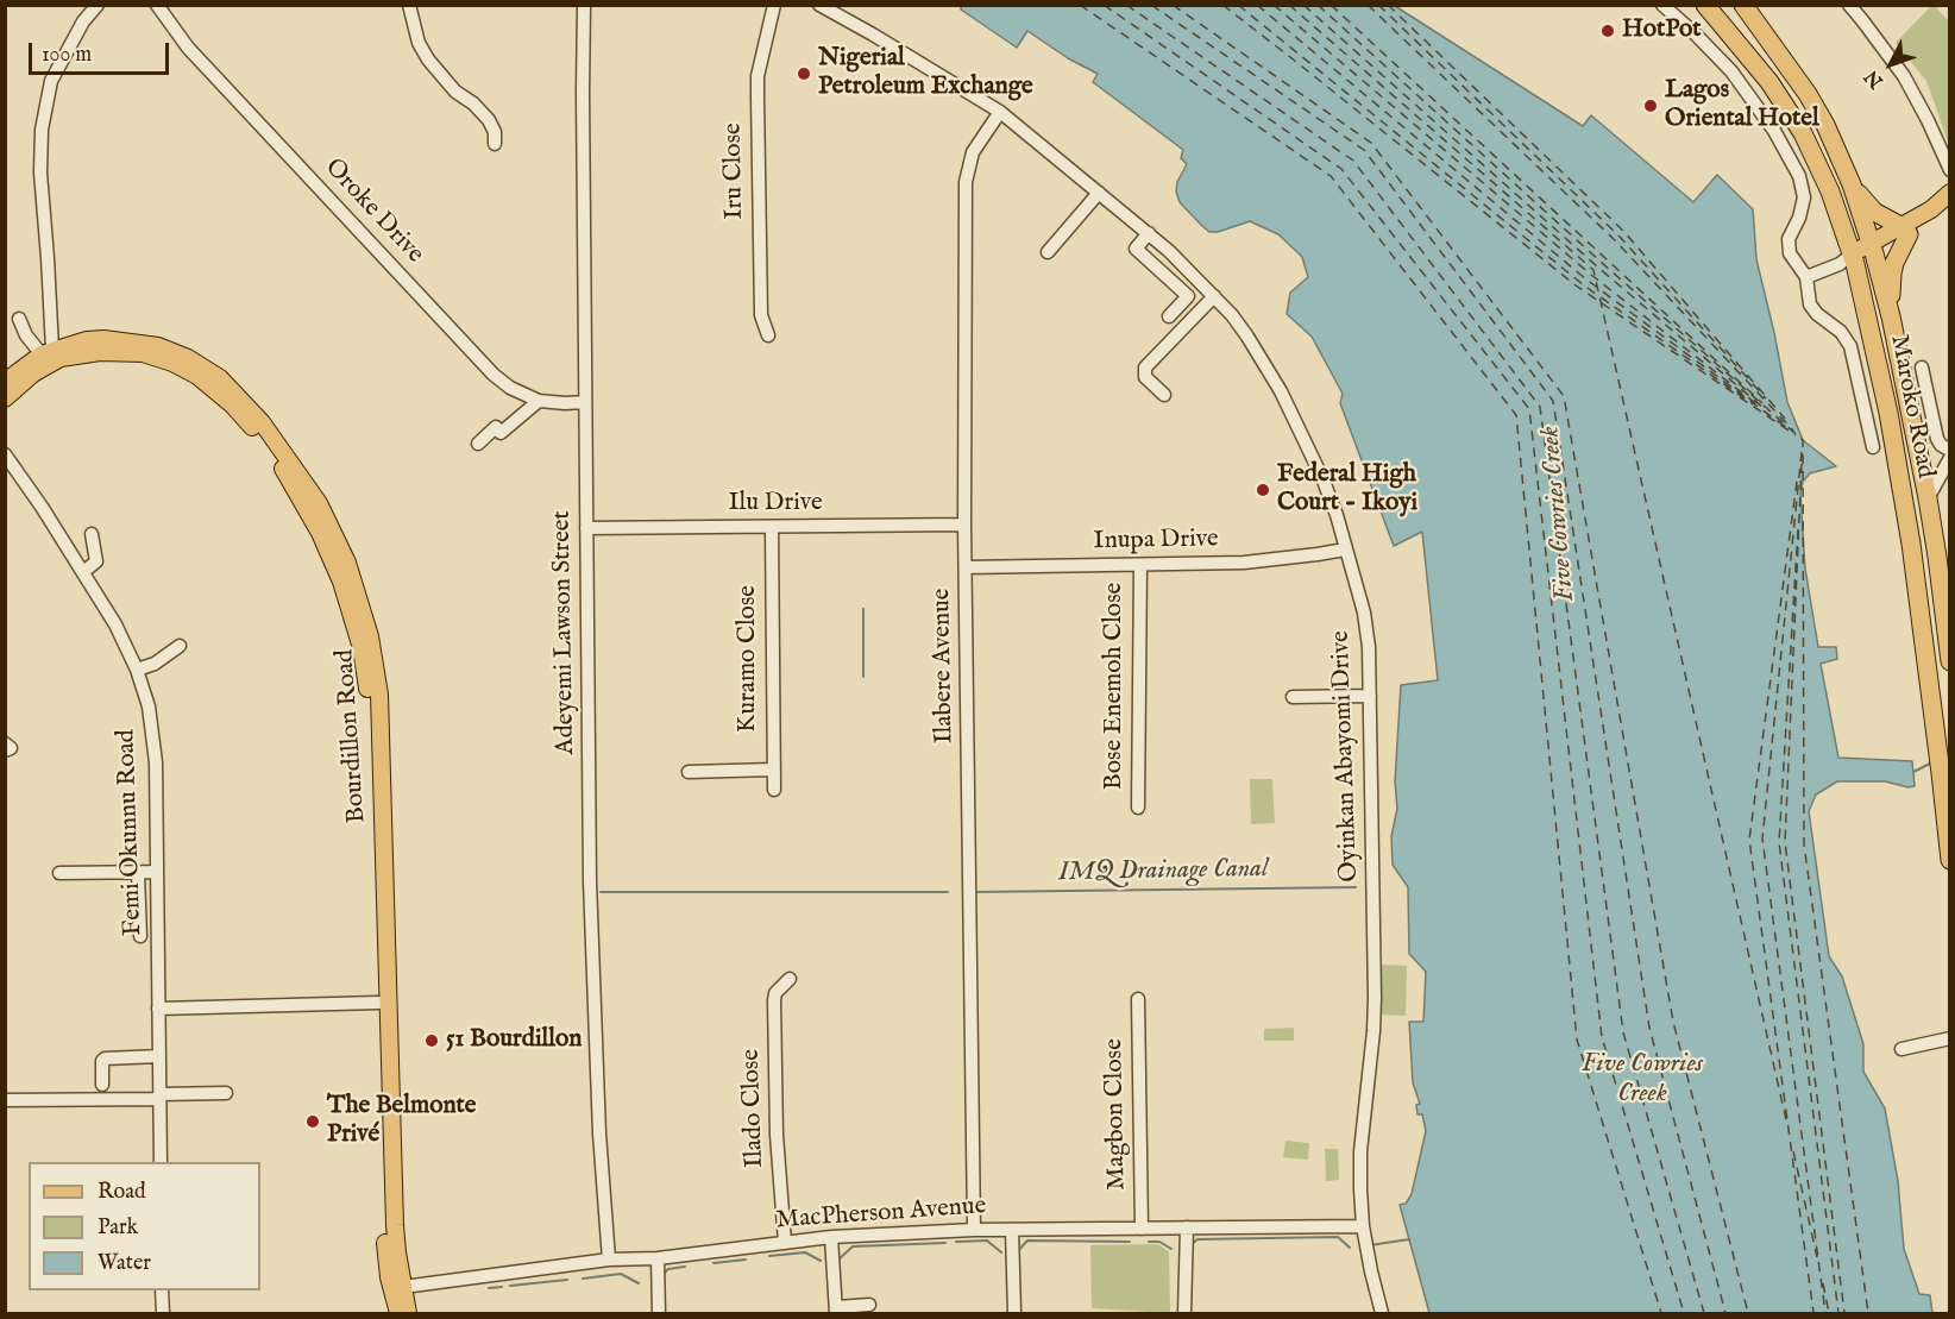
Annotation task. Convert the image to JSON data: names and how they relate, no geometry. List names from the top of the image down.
{
  "streets": {
    "highway": ["Maroko Road"],
    "main road": ["Bourdillon Road"],
    "street": [
      "Iru Close",
      "Oroke Drive",
      "Ilu Drive",
      "Inupa Drive",
      "Adeyemi Lawson Street",
      "Kuramo Close",
      "Ilabere Avenue",
      "Bose Enemoh Close",
      "Oyinkan Abayomi Drive",
      "Femi Okunnu Road",
      "Ilado Close",
      "Magbon Close",
      "MacPherson Avenue"
    ]
  },
  "crossings": [
    ["Oroke Drive", "Adeyemi Lawson Street"],
    ["Ilu Drive", "Adeyemi Lawson Street"],
    ["Ilu Drive", "Kuramo Close"],
    ["Ilu Drive", "Ilabere Avenue"],
    ["Inupa Drive", "Ilabere Avenue"],
    ["Inupa Drive", "Bose Enemoh Close"],
    ["Inupa Drive", "Oyinkan Abayomi Drive"],
    ["Adeyemi Lawson Street", "MacPherson Avenue"],
    ["Ilabere Avenue", "Oyinkan Abayomi Drive"],
    ["Ilabere Avenue", "MacPherson Avenue"],
    ["Bourdillon Road", "MacPherson Avenue"],
    ["Oyinkan Abayomi Drive", "MacPherson Avenue"],
    ["Ilado Close", "MacPherson Avenue"],
    ["Magbon Close", "MacPherson Avenue"]
  ],
  "water": ["Five Cowries Creek", "IMQ Drainage Canal"],
  "places": [
    "HotPot",
    "Nigerial Petroleum Exchange",
    "Lagos Oriental Hotel",
    "Federal High Court - Ikoyi",
    "51 Bourdillon",
    "The Belmonte Privé"
  ],
  "legend": ["Road", "Park", "Water"],
  "scale_bar": "100 m",
  "north": "bottom left"
}
